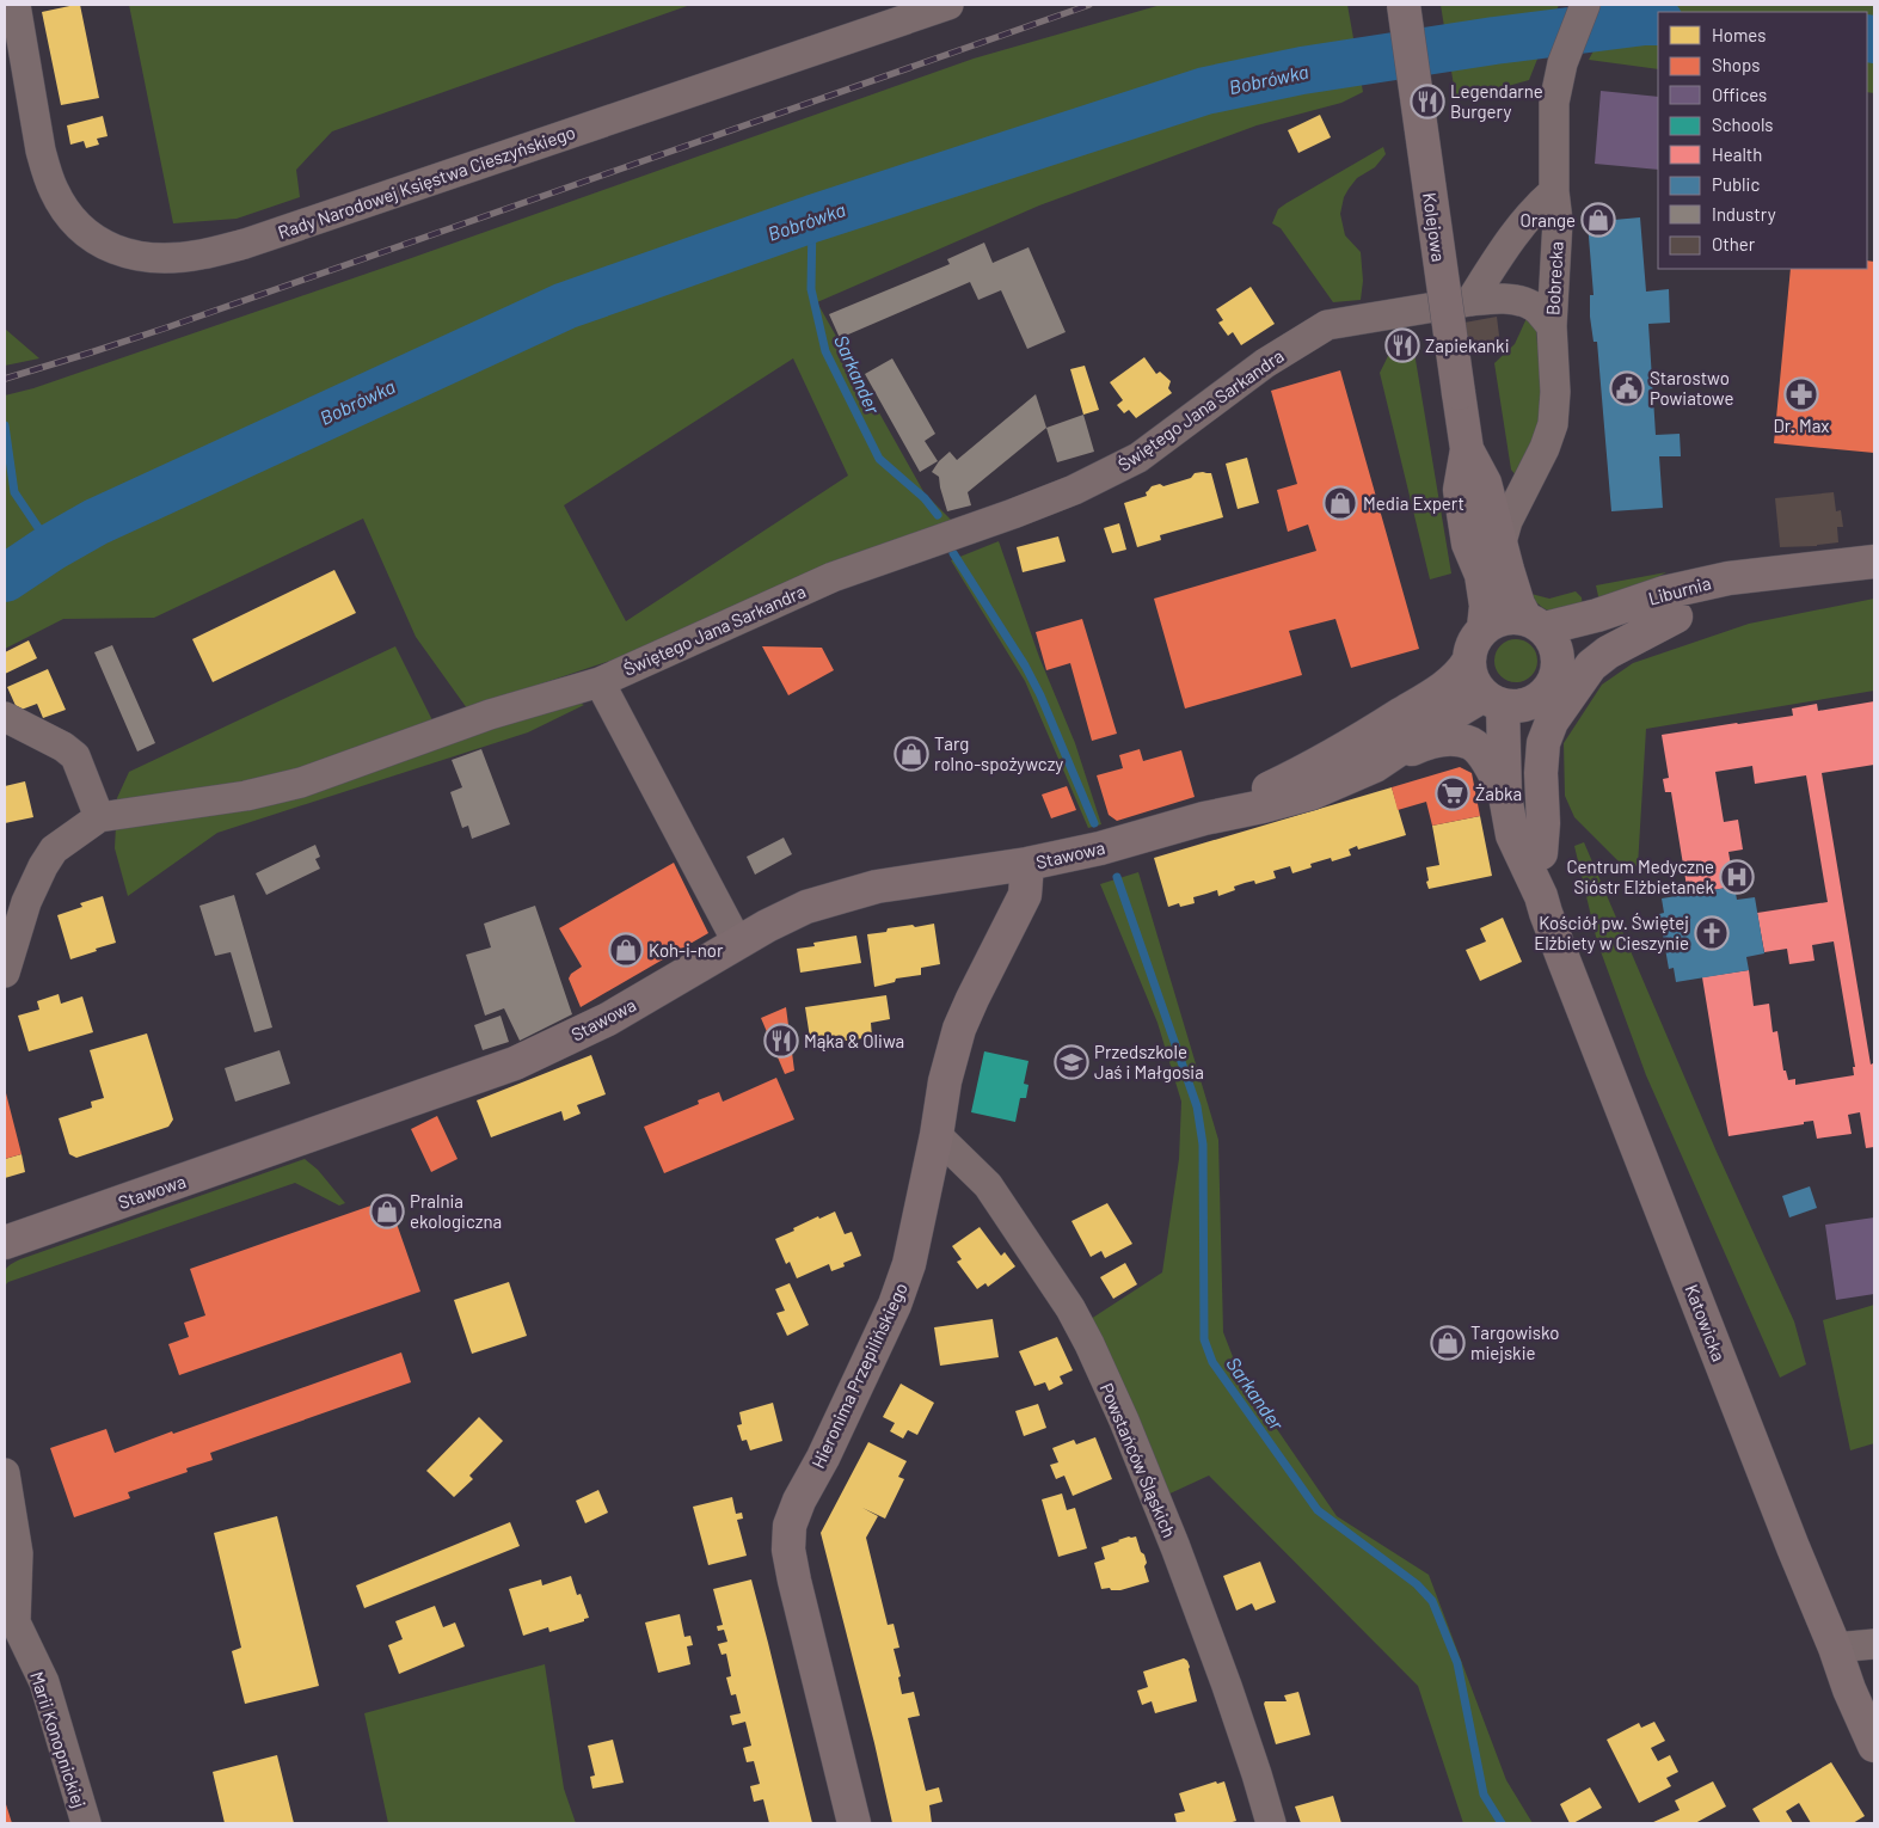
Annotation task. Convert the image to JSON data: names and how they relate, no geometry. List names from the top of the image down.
{
  "streets": {
    "street": [
      "Rady Narodowej Księstwa Cieszyńskiego",
      "Kolejowa",
      "Bobrecka",
      "Świętego Jana Sarkandra",
      "Liburnia",
      "Stawowa",
      "Katowicka",
      "Hieronima Przepilińskiego",
      "Powstańców Śląskich",
      "Marii Konopnickiej"
    ]
  },
  "crossings": [
    ["Kolejowa", "Bobrecka"],
    ["Kolejowa", "Liburnia"],
    ["Kolejowa", "Stawowa"],
    ["Kolejowa", "Katowicka"],
    ["Bobrecka", "Świętego Jana Sarkandra"],
    ["Liburnia", "Stawowa"],
    ["Liburnia", "Katowicka"],
    ["Stawowa", "Katowicka"],
    ["Stawowa", "Hieronima Przepilińskiego"],
    ["Hieronima Przepilińskiego", "Powstańców Śląskich"]
  ],
  "water": ["Bobrówka", "Sarkander"],
  "places": {
    "restaurant": ["Legendarne Burgery", "Zapiekanki", "Mąka & Oliwa"],
    "shop": [
      "Orange",
      "Media Expert",
      "Targ rolno-spożywczy",
      "Koh-i-nor",
      "Pralnia ekologiczna",
      "Targowisko miejskie"
    ],
    "public building": ["Starostwo Powiatowe"],
    "pharmacy": ["Dr. Max"],
    "supermarket": ["Żabka"],
    "hospital": ["Centrum Medyczne Sióstr Elżbietanek"],
    "church": ["Kościół pw. Świętej Elżbiety w Cieszynie"],
    "school or university": ["Przedszkole Jaś i Małgosia"]
  },
  "legend": [
    "Homes",
    "Shops",
    "Offices",
    "Schools",
    "Health",
    "Public",
    "Industry",
    "Other"
  ]
}
